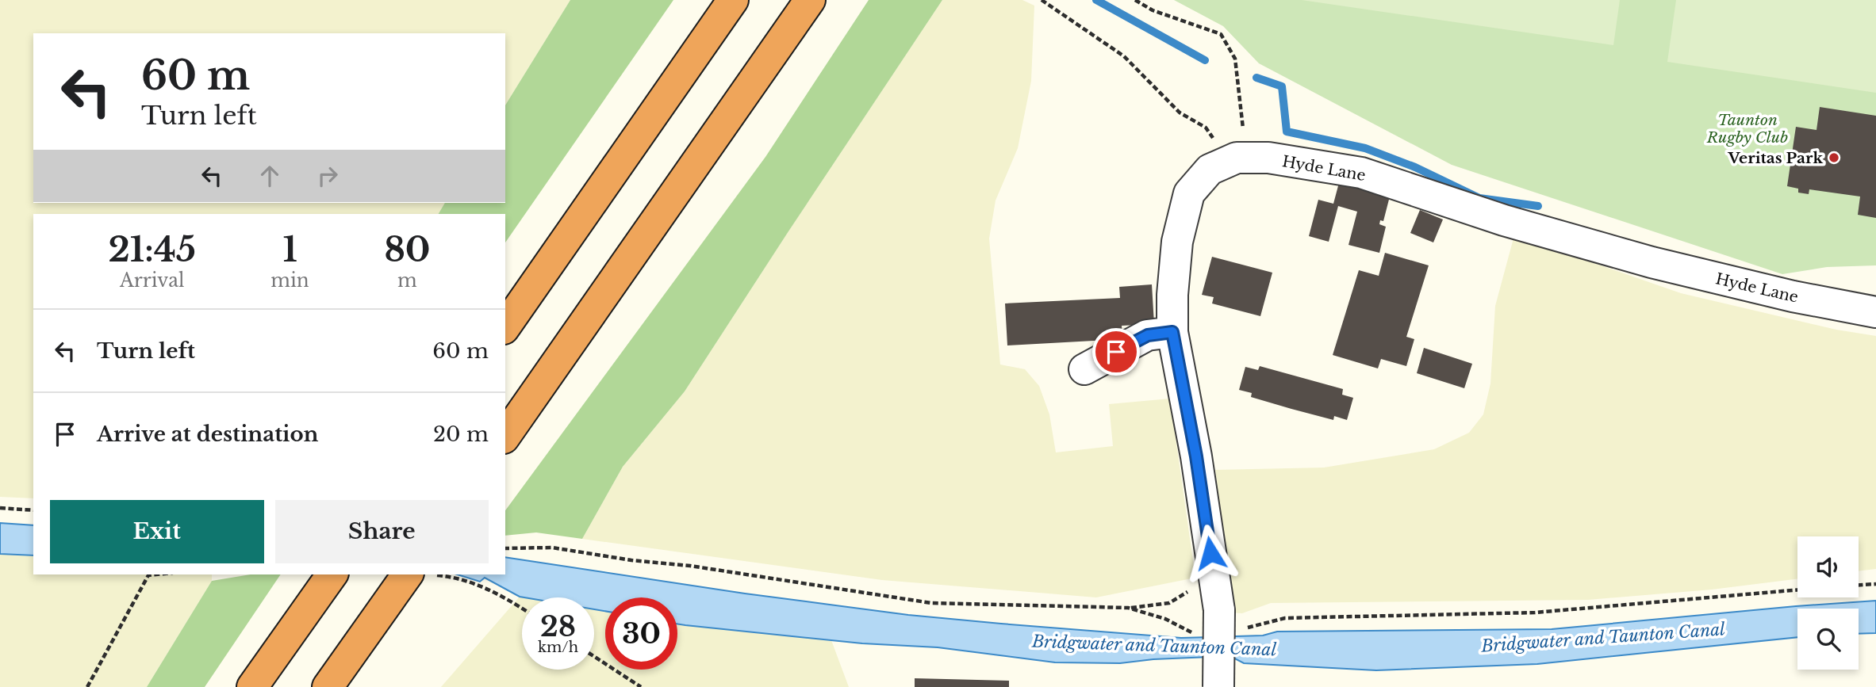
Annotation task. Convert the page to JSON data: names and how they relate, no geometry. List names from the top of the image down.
{
  "streets": {
    "street": ["Hyde Lane"]
  },
  "water": ["Bridgwater and Taunton Canal"],
  "parks": ["Taunton Rugby Club"],
  "places": ["Veritas Park"],
  "page": {
    "turn": ["60 m", "Turn left"],
    "eta": [
      "21:45",
      "Arrival",
      "1",
      "min",
      "80",
      "m"
    ],
    "list": [
      {
        "name": "Turn left",
        "value": "60 m"
      },
      {
        "name": "Arrive at destination",
        "value": "20 m"
      }
    ],
    "buttons": ["Exit", "Share"],
    "speed": "28 km/h",
    "limit": "30"
  }
}
